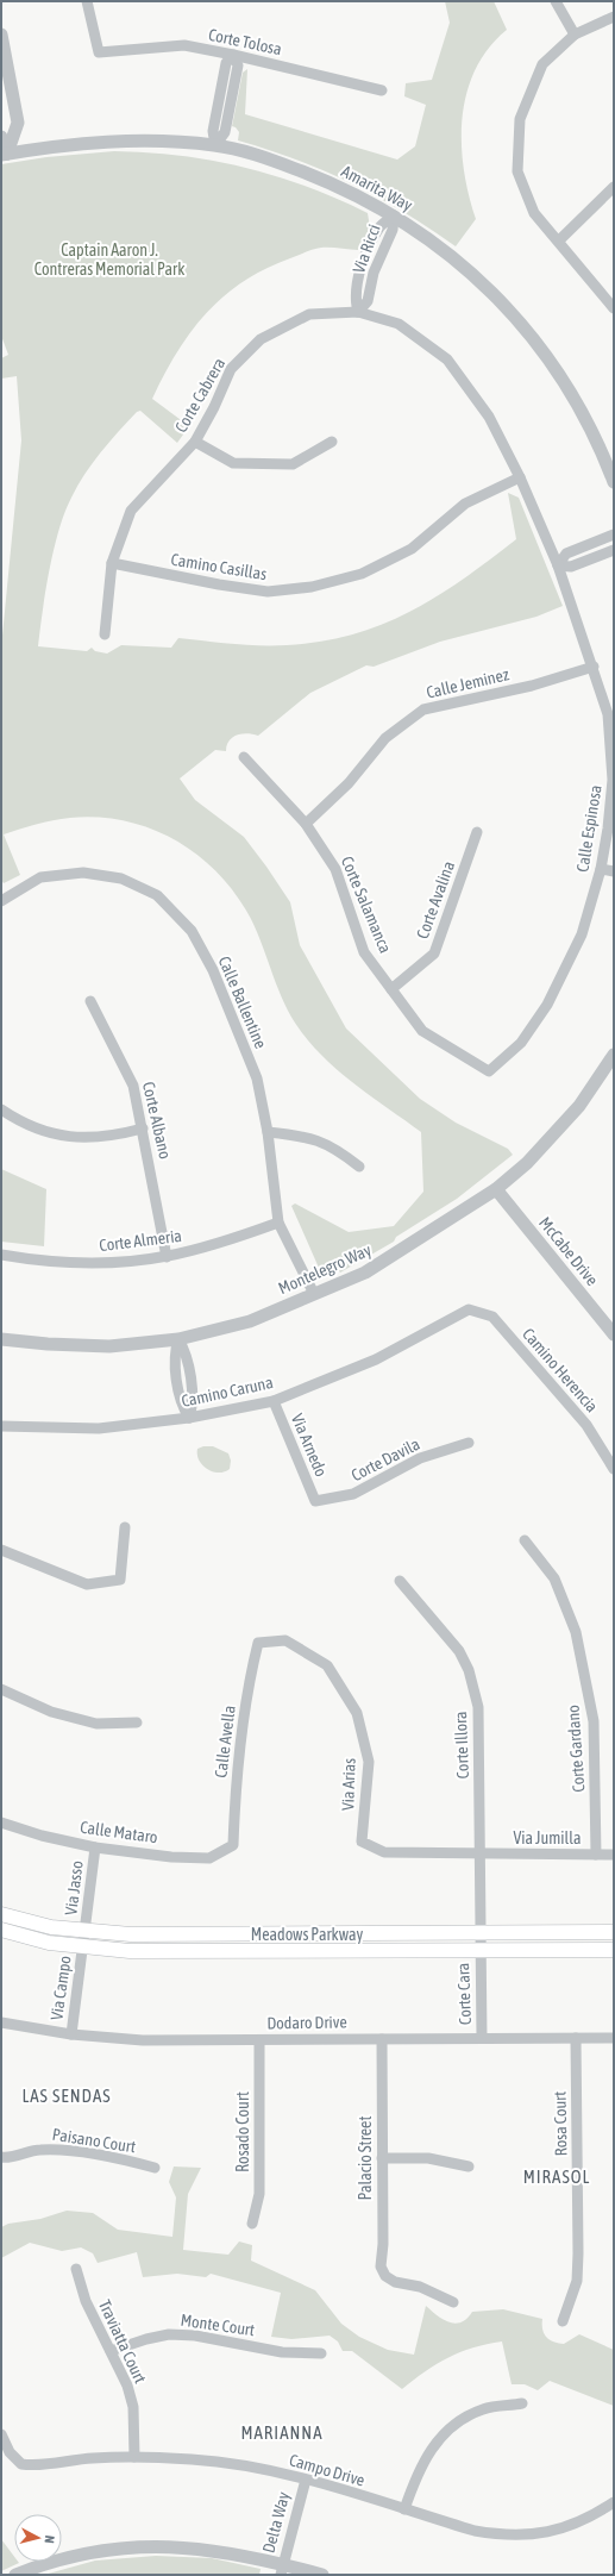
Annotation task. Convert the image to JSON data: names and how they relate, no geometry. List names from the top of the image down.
{
  "streets": {
    "main road": ["Meadows Parkway"],
    "street": [
      "Corte Tolosa",
      "Amarita Way",
      "Via Ricci",
      "Corte Cabrera",
      "Camino Casillas",
      "Calle Jeminez",
      "Calle Espinosa",
      "Corte Avalina",
      "Corte Salamanca",
      "Calle Ballentine",
      "Corte Albano",
      "Corte Almeria",
      "McCabe Drive",
      "Montelegro Way",
      "Camino Herencia",
      "Camino Caruna",
      "Via Arnedo",
      "Corte Davila",
      "Calle Avella",
      "Corte Illora",
      "Corte Gardano",
      "Via Arias",
      "Calle Mataro",
      "Via Jumilla",
      "Via Jasso",
      "Via Campo",
      "Corte Cara",
      "Dodaro Drive",
      "Rosa Court",
      "Rosado Court",
      "Paisano Court",
      "Palacio Street",
      "Monte Court",
      "Traviatta Court",
      "Campo Drive",
      "Delta Way"
    ]
  },
  "crossings": [
    ["Amarita Way", "Via Ricci"],
    ["Via Ricci", "Corte Cabrera"],
    ["Corte Cabrera", "Camino Casillas"],
    ["Corte Cabrera", "Calle Espinosa"],
    ["Calle Jeminez", "Calle Espinosa"],
    ["Calle Jeminez", "Corte Salamanca"],
    ["Calle Espinosa", "Corte Salamanca"],
    ["Corte Avalina", "Corte Salamanca"],
    ["Calle Ballentine", "Corte Almeria"],
    ["Calle Ballentine", "Montelegro Way"],
    ["Corte Albano", "Corte Almeria"],
    ["McCabe Drive", "Montelegro Way"],
    ["Camino Herencia", "Camino Caruna"],
    ["Camino Caruna", "Via Arnedo"],
    ["Via Arnedo", "Corte Davila"],
    ["Calle Avella", "Via Arias"],
    ["Calle Avella", "Calle Mataro"],
    ["Corte Illora", "Via Arias"],
    ["Corte Illora", "Via Jumilla"],
    ["Corte Illora", "Meadows Parkway"],
    ["Corte Illora", "Corte Cara"],
    ["Corte Gardano", "Via Jumilla"],
    ["Via Arias", "Via Jumilla"],
    ["Calle Mataro", "Via Jasso"],
    ["Via Jasso", "Meadows Parkway"],
    ["Via Jasso", "Via Campo"],
    ["Meadows Parkway", "Via Campo"],
    ["Meadows Parkway", "Corte Cara"],
    ["Via Campo", "Dodaro Drive"],
    ["Corte Cara", "Dodaro Drive"],
    ["Dodaro Drive", "Rosa Court"],
    ["Dodaro Drive", "Rosado Court"],
    ["Dodaro Drive", "Palacio Street"],
    ["Monte Court", "Traviatta Court"],
    ["Traviatta Court", "Campo Drive"],
    ["Campo Drive", "Delta Way"]
  ],
  "districts": ["LAS SENDAS", "MIRASOL", "MARIANNA"],
  "parks": ["Captain Aaron J. Contreras Memorial Park"],
  "north": "right"
}
